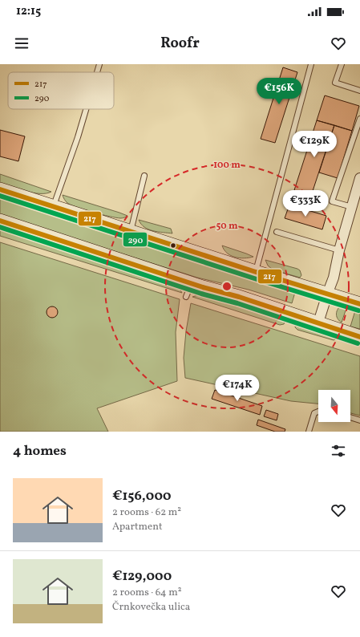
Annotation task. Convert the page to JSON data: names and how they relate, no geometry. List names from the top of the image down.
{
  "lines": ["transit line 217", "transit line 290"],
  "legend": ["217", "290"],
  "north": "bottom",
  "page": {
    "status": "12:15",
    "header": "Roofr",
    "price": [
      "€156K",
      "€129K",
      "€333K",
      "€174K"
    ],
    "heading": "4 homes",
    "list": [
      {
        "name": "€156,000",
        "note": "2 rooms · 62 m² · Apartment"
      },
      {
        "name": "€129,000",
        "note": "2 rooms · 64 m² · Črnkovečka ulica"
      }
    ]
  },
  "rings": ["100 m", "50 m"]
}
